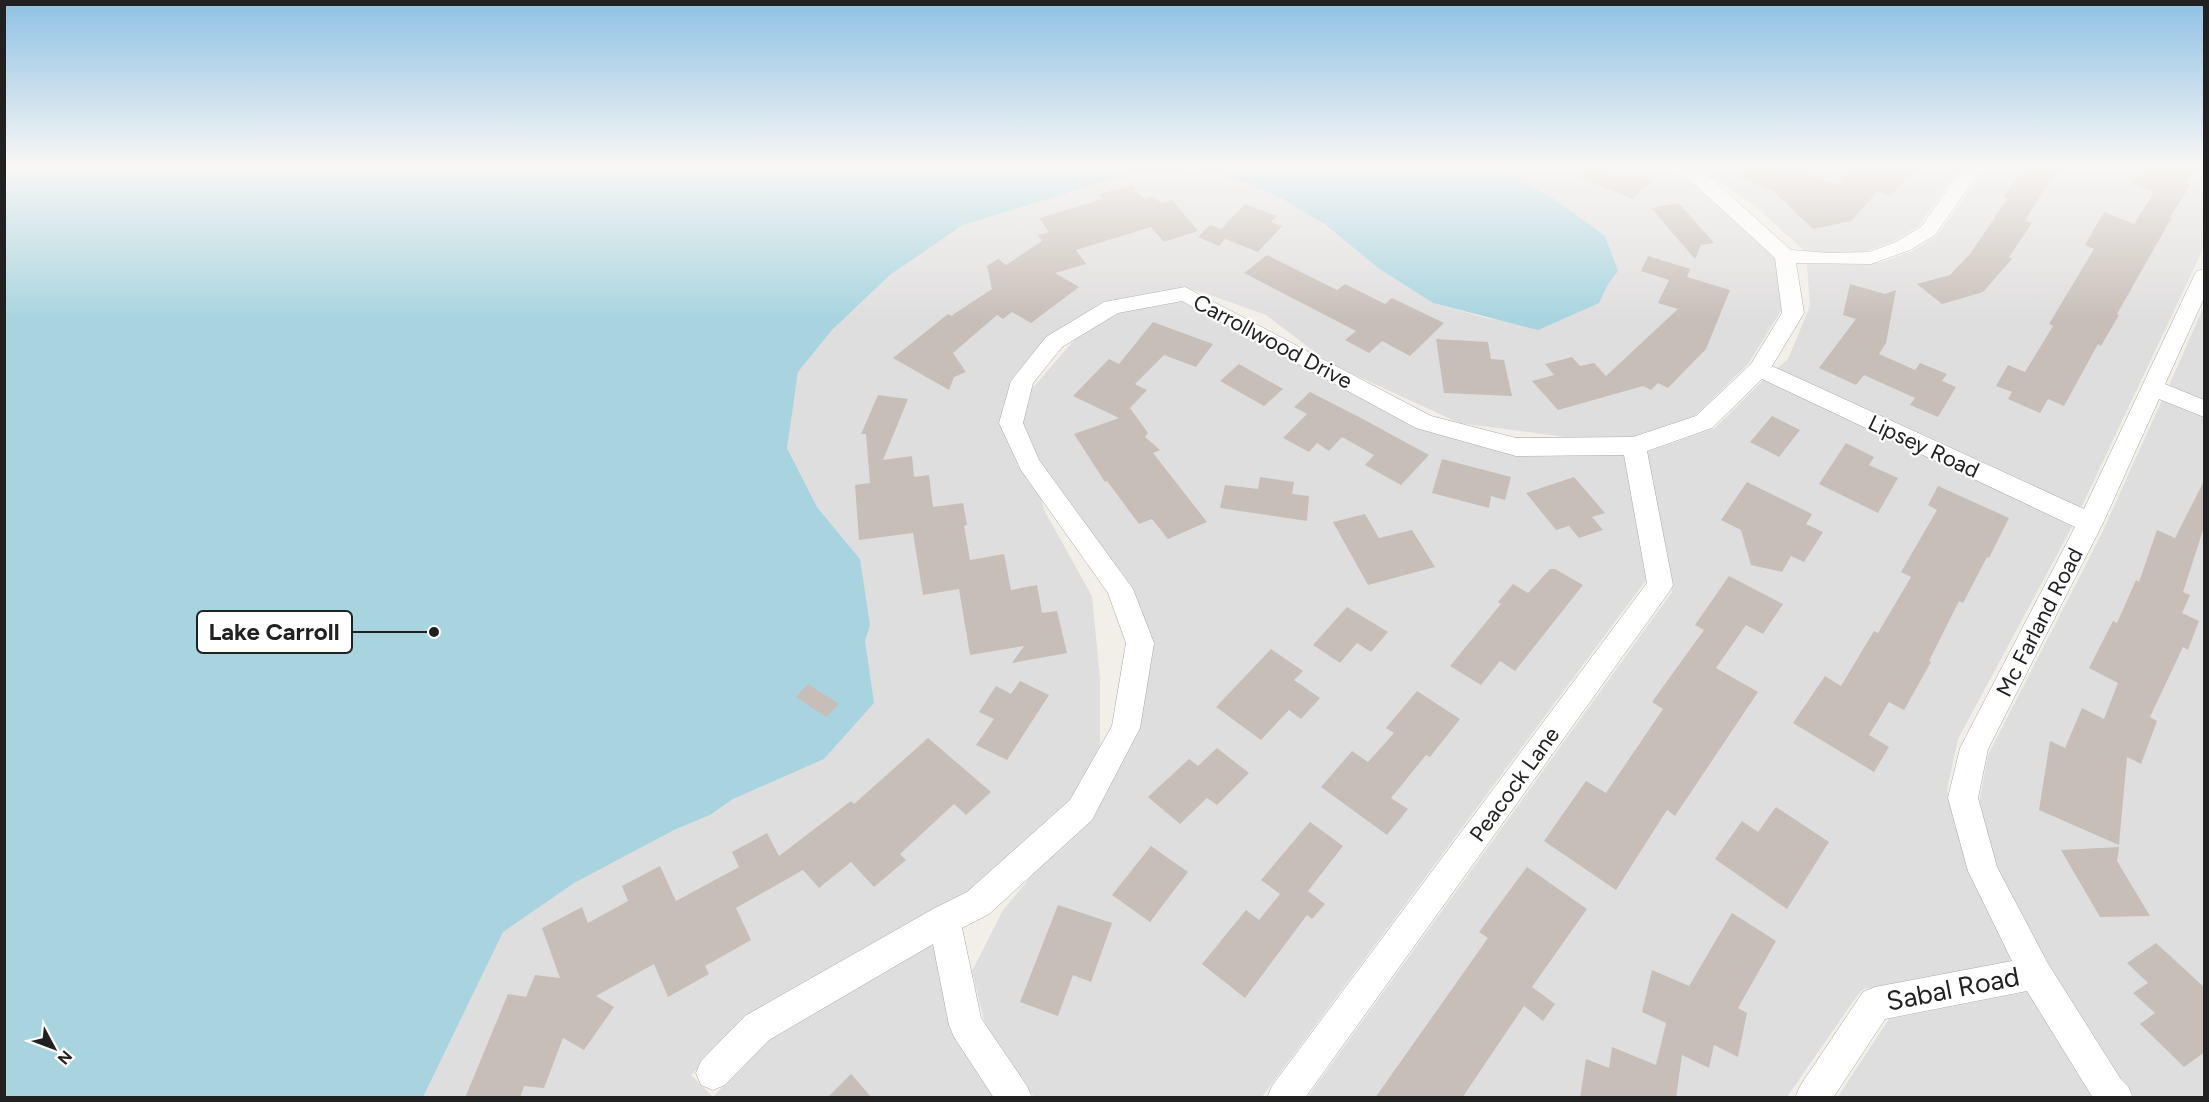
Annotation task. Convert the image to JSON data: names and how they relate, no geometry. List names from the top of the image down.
{
  "streets": {
    "street": [
      "Carrollwood Drive",
      "Lipsey Road",
      "Mc Farland Road",
      "Peacock Lane",
      "Sabal Road"
    ]
  },
  "crossings": [
    ["Carrollwood Drive", "Lipsey Road"],
    ["Carrollwood Drive", "Peacock Lane"],
    ["Lipsey Road", "Mc Farland Road"],
    ["Mc Farland Road", "Sabal Road"]
  ],
  "places": ["Lake Carroll"],
  "north": "bottom right"
}
